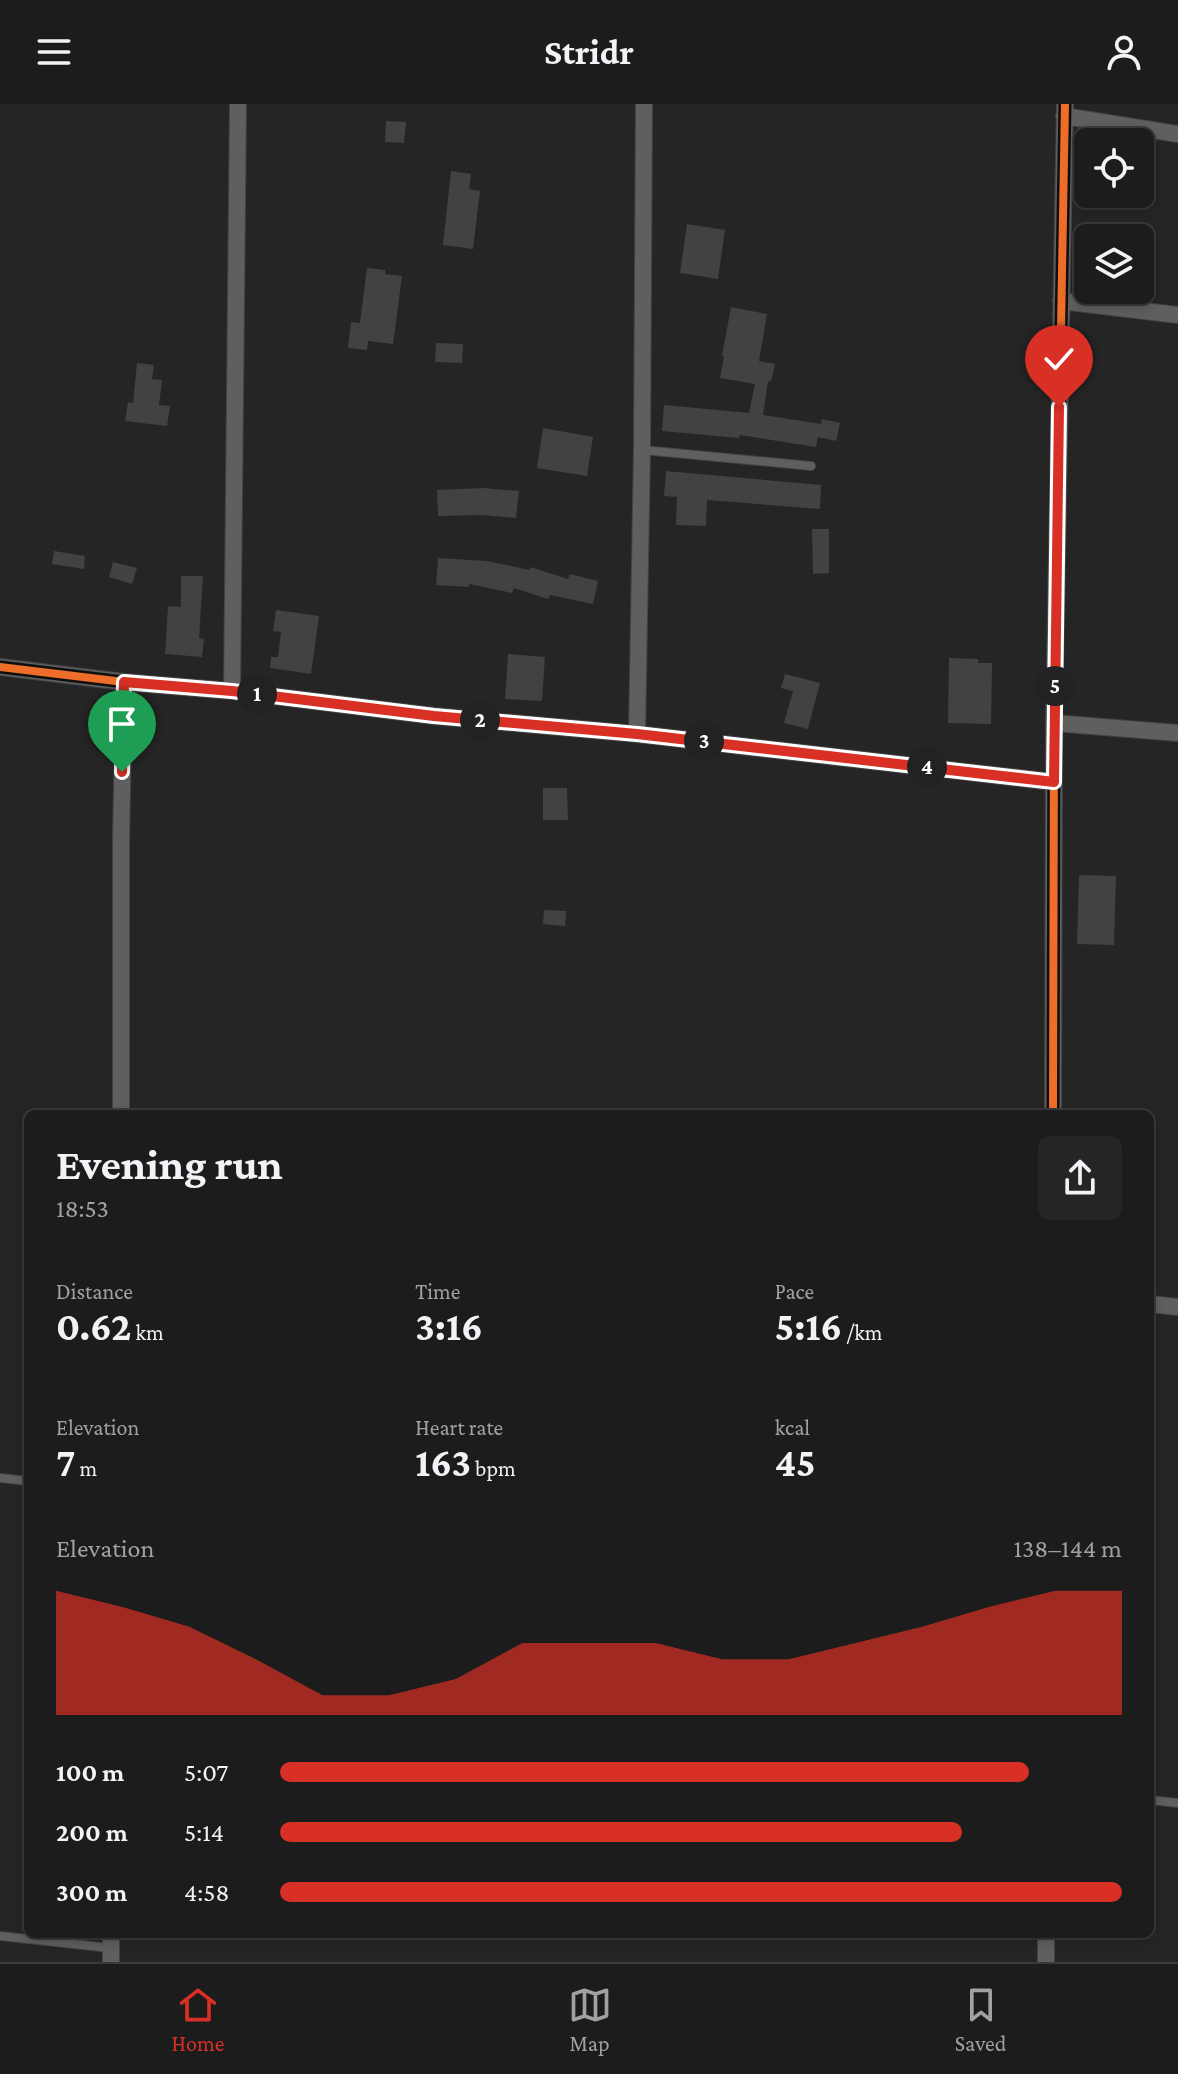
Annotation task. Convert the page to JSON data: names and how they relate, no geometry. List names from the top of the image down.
{
  "page": {
    "header": "Stridr",
    "pins": [
      "5",
      "1",
      "2",
      "3",
      "4"
    ],
    "heading": ["Evening run", "18:53"],
    "stats": [
      ["Distance", "0.62 km"],
      ["Time", "3:16"],
      ["Pace", "5:16 /km"],
      ["Elevation", "7 m"],
      ["Heart rate", "163 bpm"],
      ["kcal", "45"]
    ],
    "chart": ["Elevation", "138–144 m"],
    "list": [
      {
        "name": "100 m",
        "note": "5:07"
      },
      {
        "name": "200 m",
        "note": "5:14"
      },
      {
        "name": "300 m",
        "note": "4:58"
      }
    ],
    "tabs": ["Home", "Map", "Saved"]
  }
}
